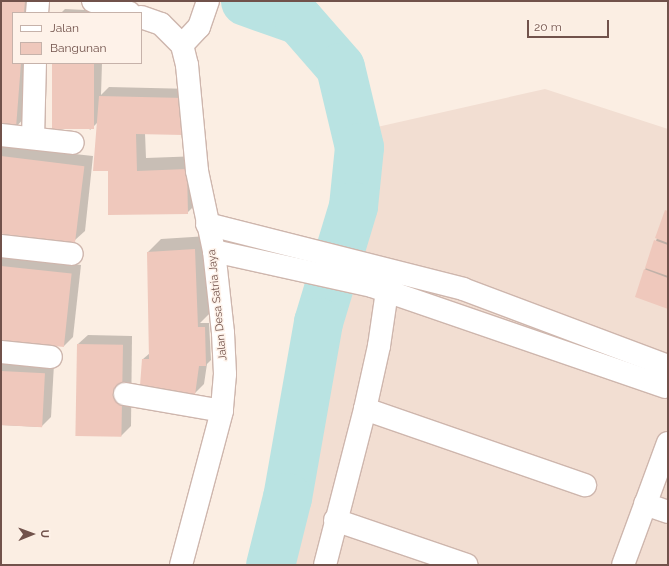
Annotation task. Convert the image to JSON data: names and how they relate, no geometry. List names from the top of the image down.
{
  "streets": {
    "street": ["Jalan Desa Satria Jaya"]
  },
  "legend": ["Jalan", "Bangunan"],
  "scale_bar": "20 m",
  "north": "right"
}
